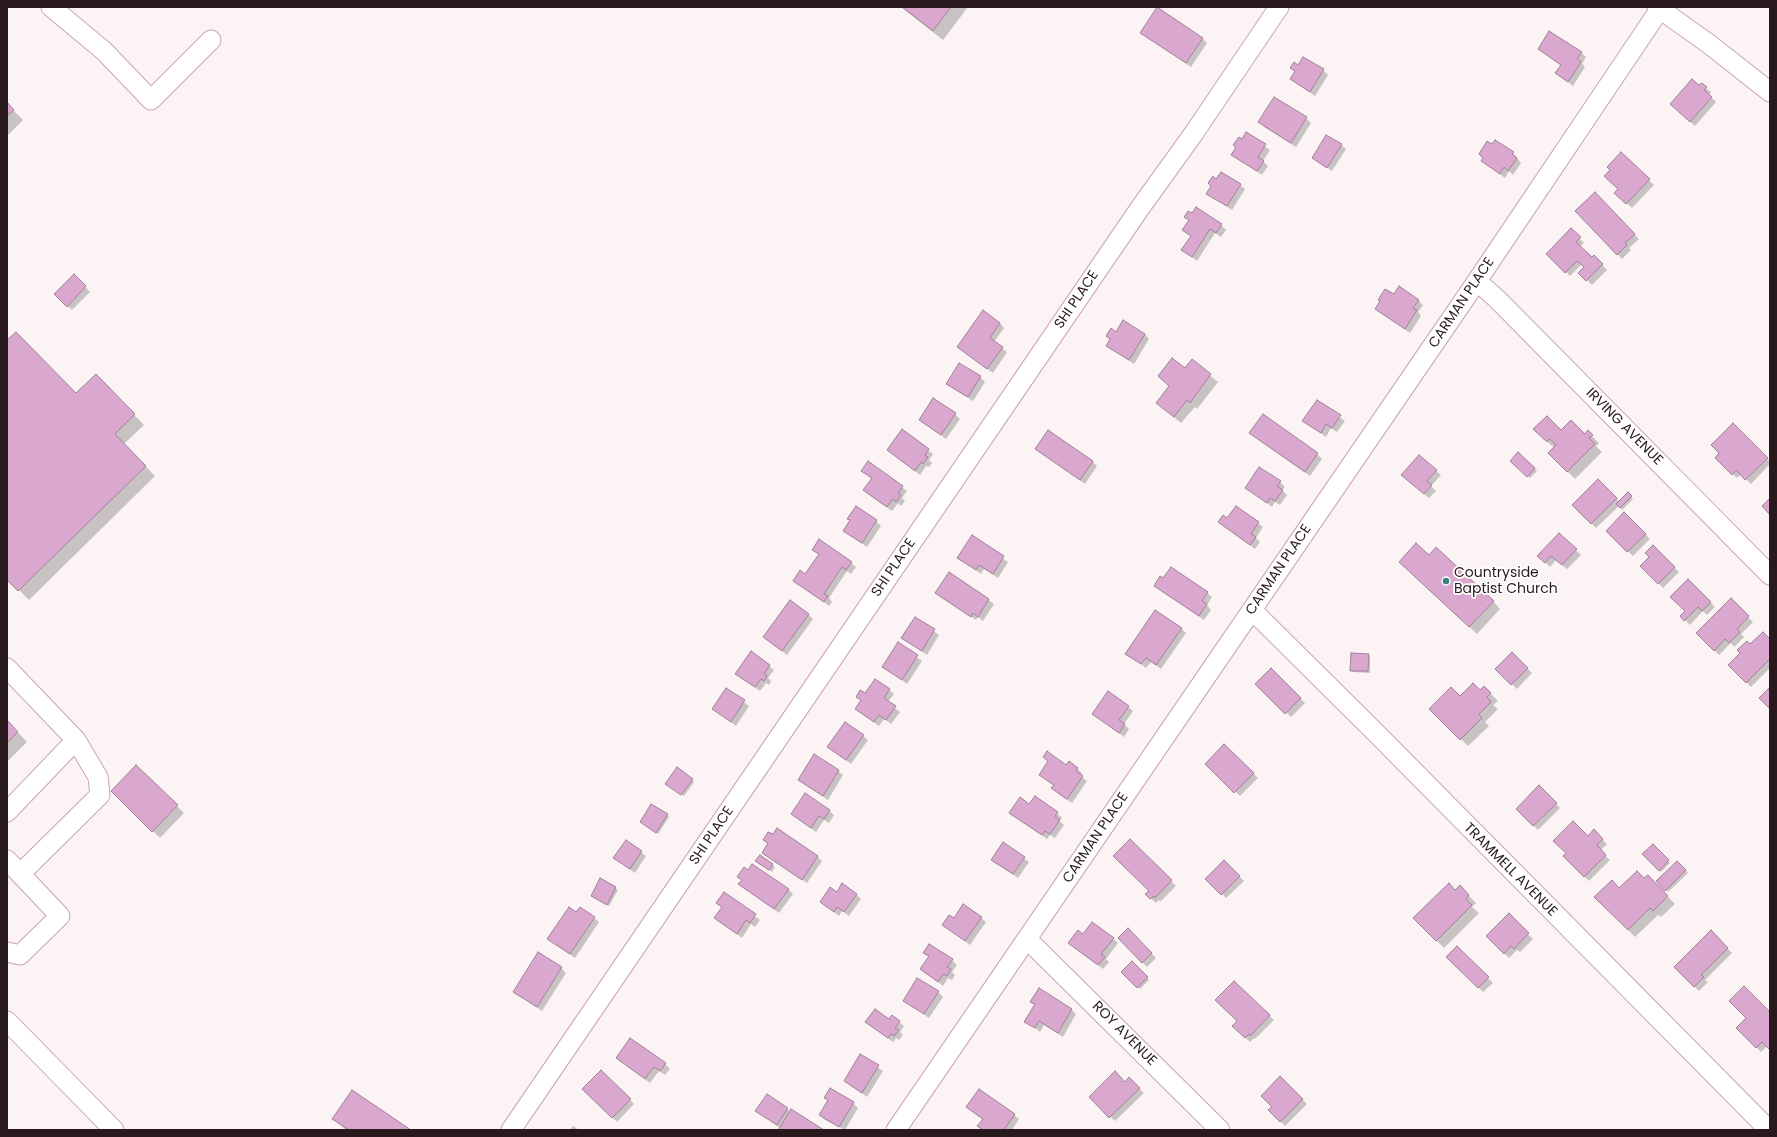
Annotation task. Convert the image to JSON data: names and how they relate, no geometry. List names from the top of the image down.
{
  "streets": {
    "street": [
      "SHI PLACE",
      "CARMAN PLACE",
      "IRVING AVENUE",
      "TRAMMELL AVENUE",
      "ROY AVENUE"
    ]
  },
  "crossings": [
    ["CARMAN PLACE", "IRVING AVENUE"],
    ["CARMAN PLACE", "TRAMMELL AVENUE"],
    ["CARMAN PLACE", "ROY AVENUE"]
  ],
  "places": ["Countryside Baptist Church"]
}
